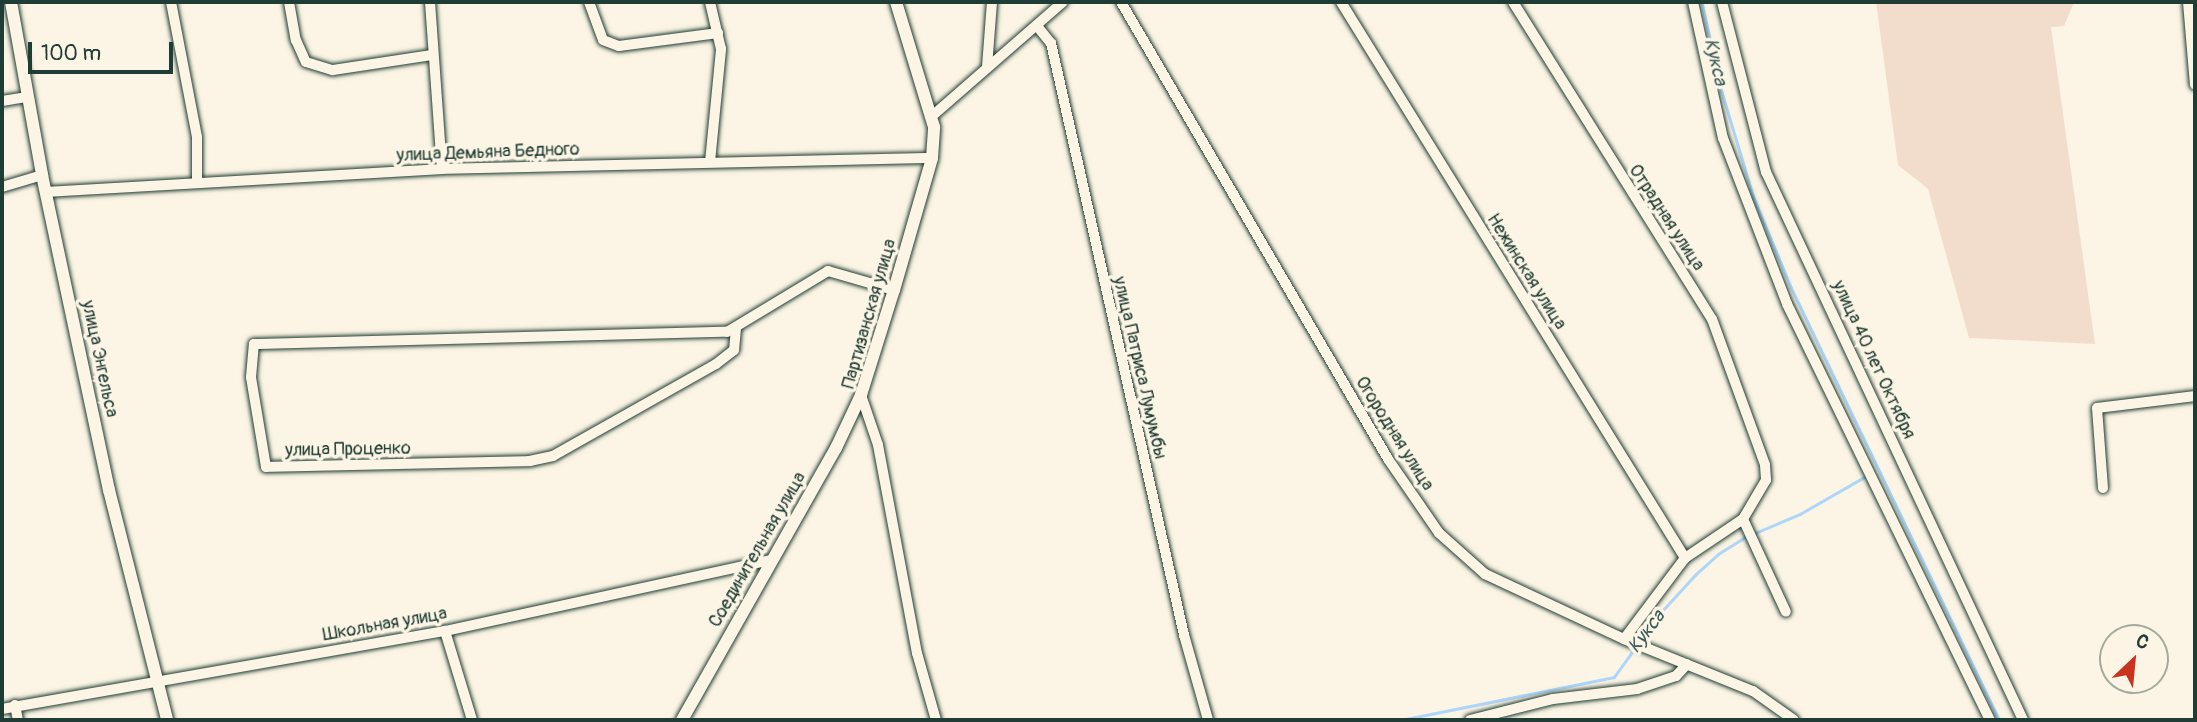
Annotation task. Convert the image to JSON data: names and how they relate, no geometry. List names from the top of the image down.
{
  "streets": {
    "street": [
      "улица Демьяна Бедного",
      "Отрадная улица",
      "Нежинская улица",
      "Партизанская улица",
      "улица Энгельса",
      "улица 40 лет Октября",
      "улица Патриса Лумумбы",
      "Огородная улица",
      "улица Проценко",
      "Соединительная улица",
      "Школьная улица"
    ]
  },
  "crossings": [
    ["улица Демьяна Бедного", "Партизанская улица"],
    ["улица Демьяна Бедного", "улица Энгельса"],
    ["Партизанская улица", "Соединительная улица"],
    ["улица Энгельса", "Школьная улица"],
    ["Соединительная улица", "Школьная улица"]
  ],
  "water": ["Кукса"],
  "scale_bar": "100 m",
  "north": "top right"
}
